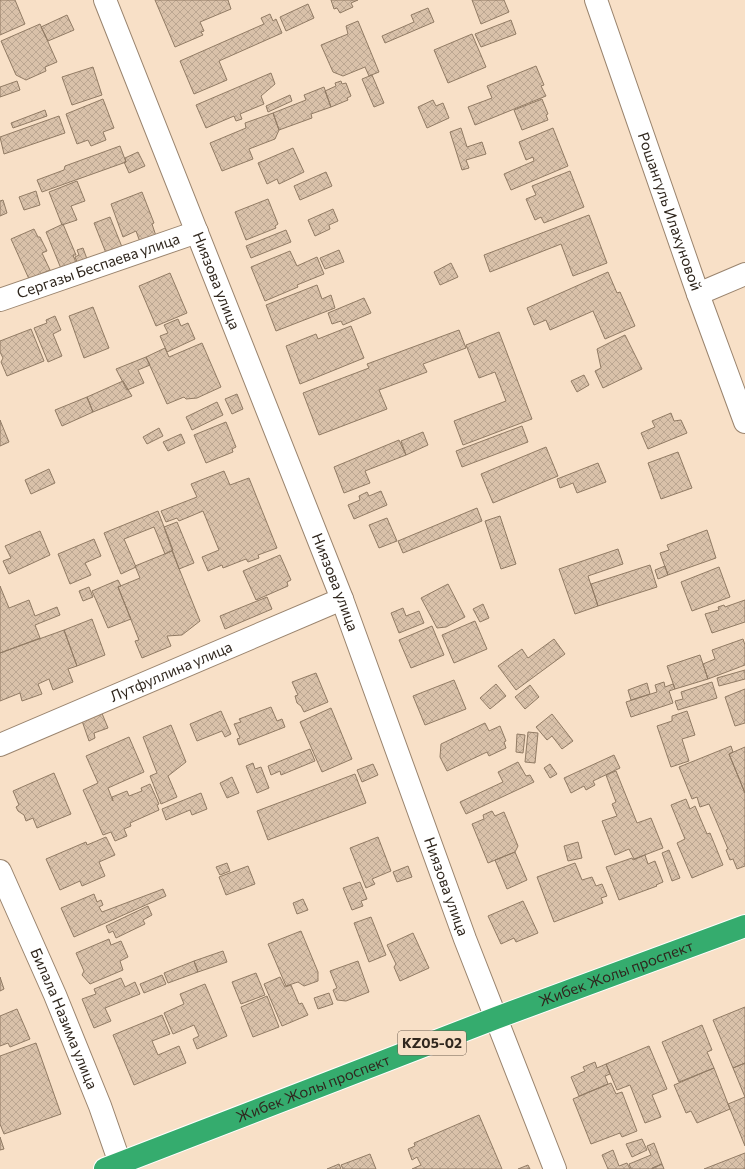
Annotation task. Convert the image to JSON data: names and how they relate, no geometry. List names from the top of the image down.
{
  "streets": {
    "highway": ["Жибек Жолы проспект", "KZ05-02"],
    "street": [
      "Рошангуль Илахуновой",
      "Сергазы Беспаева улица",
      "Ниязова улица",
      "Лутфуллина улица",
      "Билала Назима улица"
    ]
  },
  "crossings": [
    ["Сергазы Беспаева улица", "Ниязова улица"],
    ["Ниязова улица", "Лутфуллина улица"],
    ["Ниязова улица", "Жибек Жолы проспект"],
    ["Жибек Жолы проспект", "Билала Назима улица"]
  ]
}
